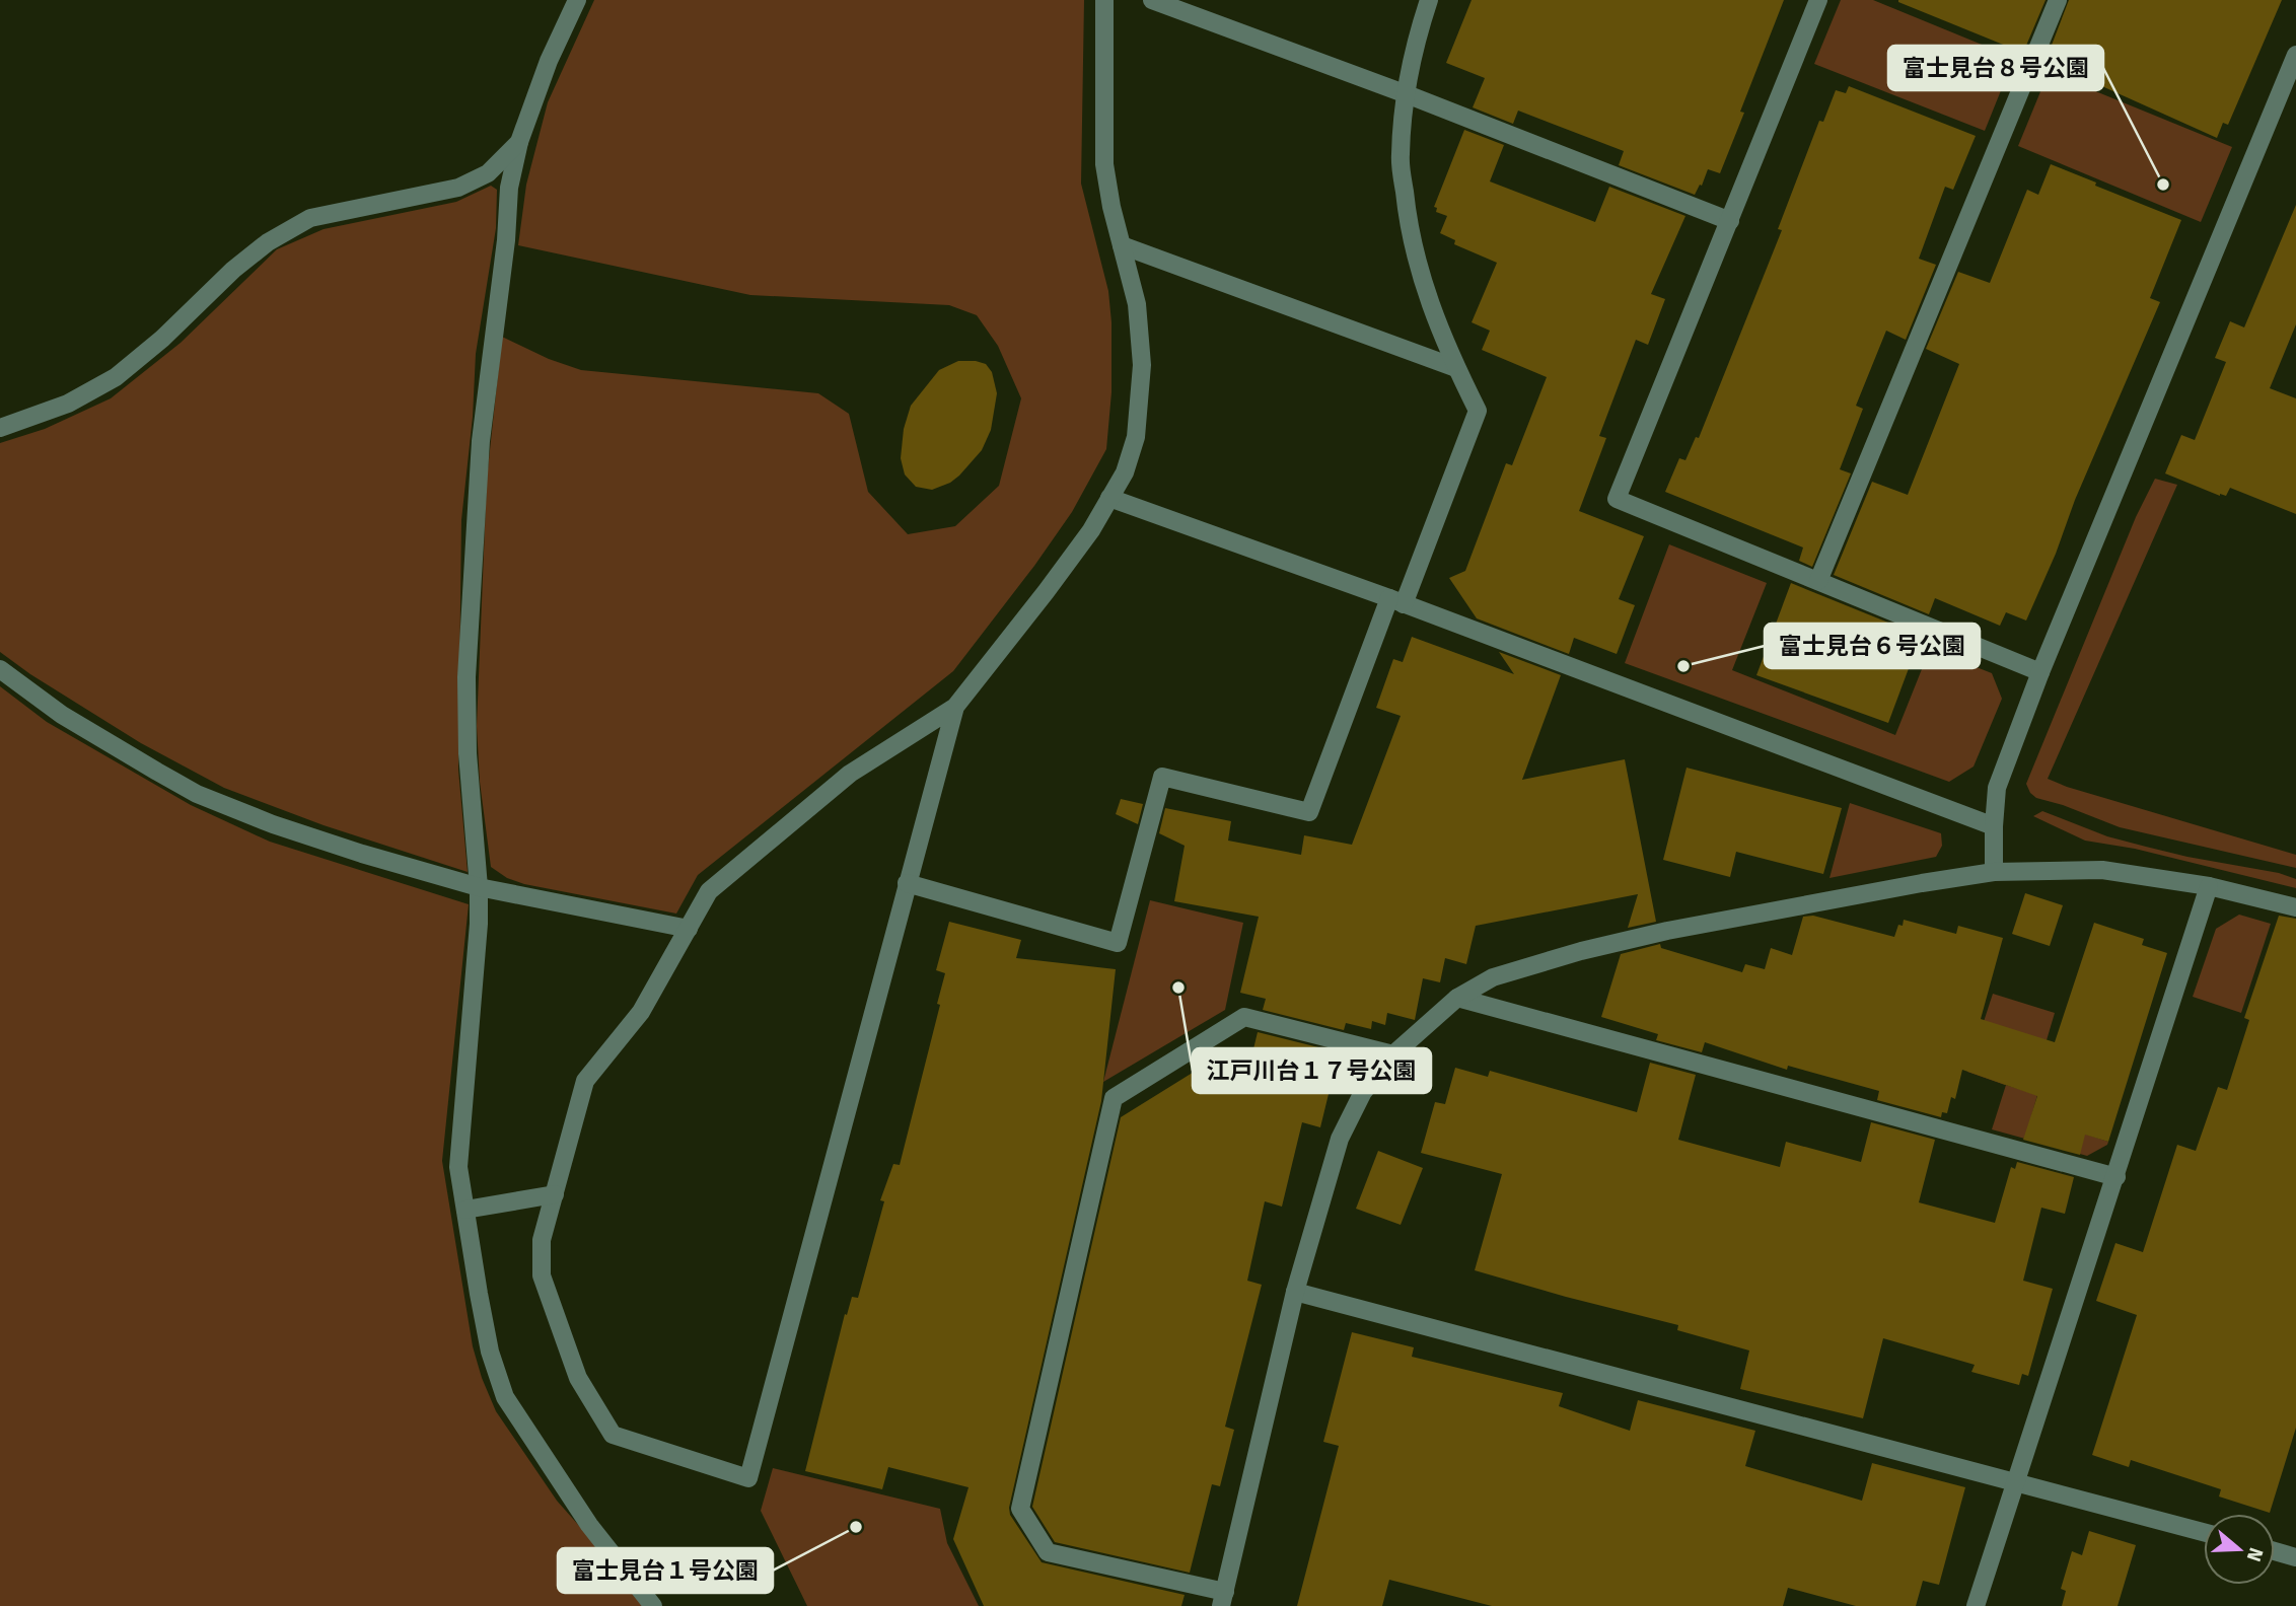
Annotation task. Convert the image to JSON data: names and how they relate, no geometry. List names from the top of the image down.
{
  "places": [
    "富士見台８号公園",
    "富士見台６号公園",
    "江戸川台１７号公園",
    "富士見台１号公園"
  ],
  "north": "right"
}
